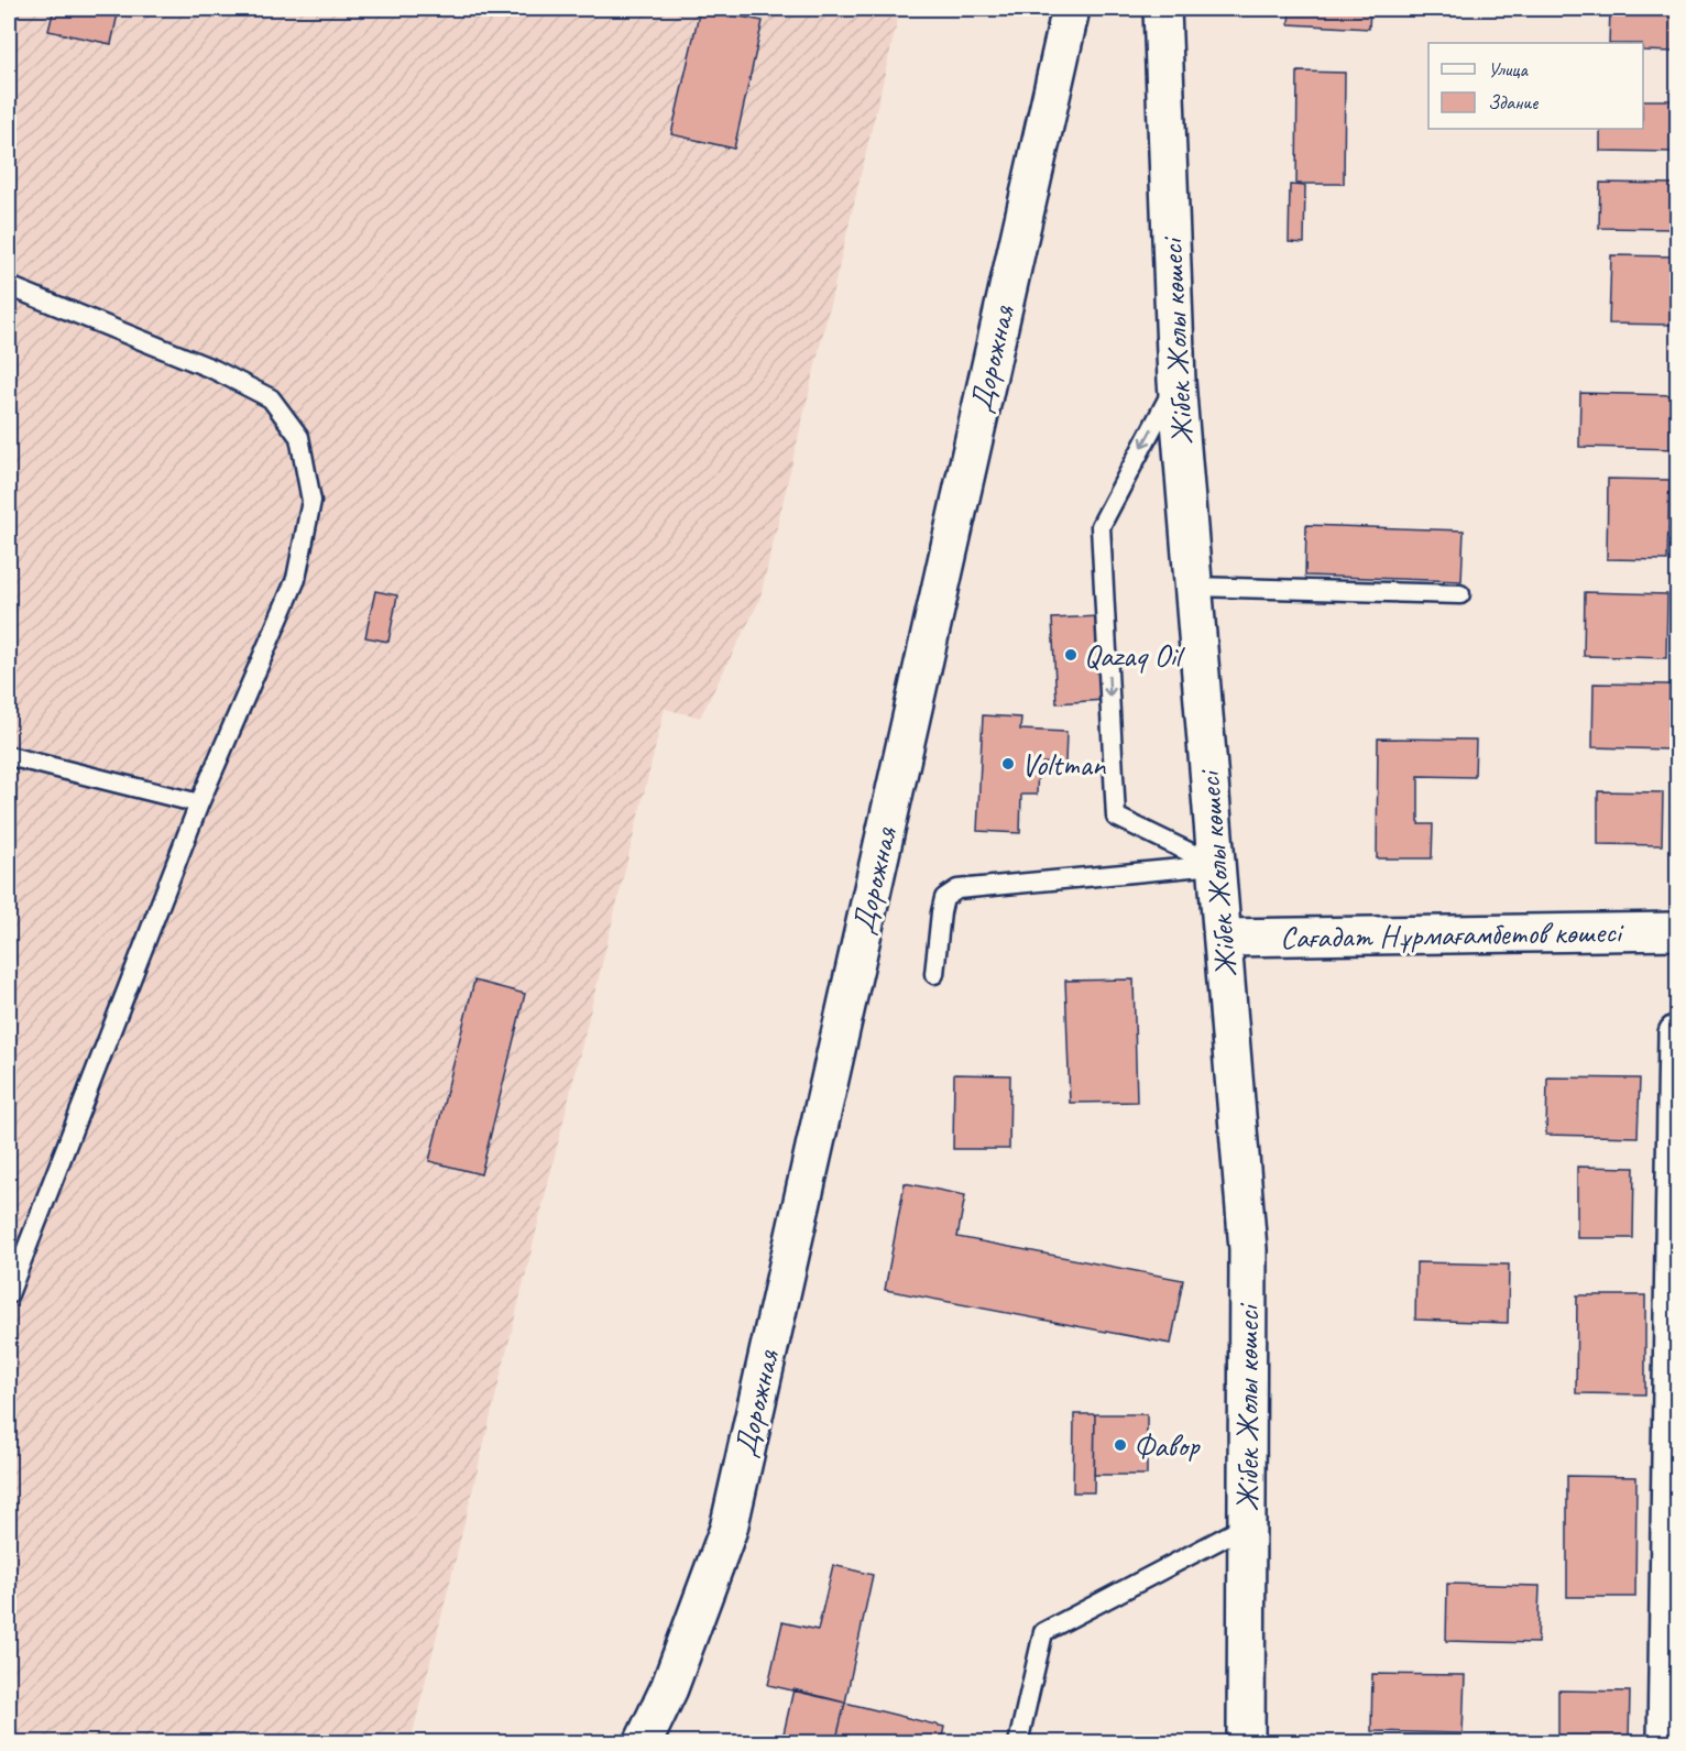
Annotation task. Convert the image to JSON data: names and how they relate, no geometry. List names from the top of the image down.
{
  "streets": {
    "main road": ["Жібек Жолы көшесі", "Дорожная", "Сағадат Нұрмағамбетов көшесі"]
  },
  "crossings": [
    ["Жібек Жолы көшесі", "Сағадат Нұрмағамбетов көшесі"]
  ],
  "places": ["Qazaq Oil", "Voltman", "Фавор"],
  "legend": ["Улица", "Здание"]
}
